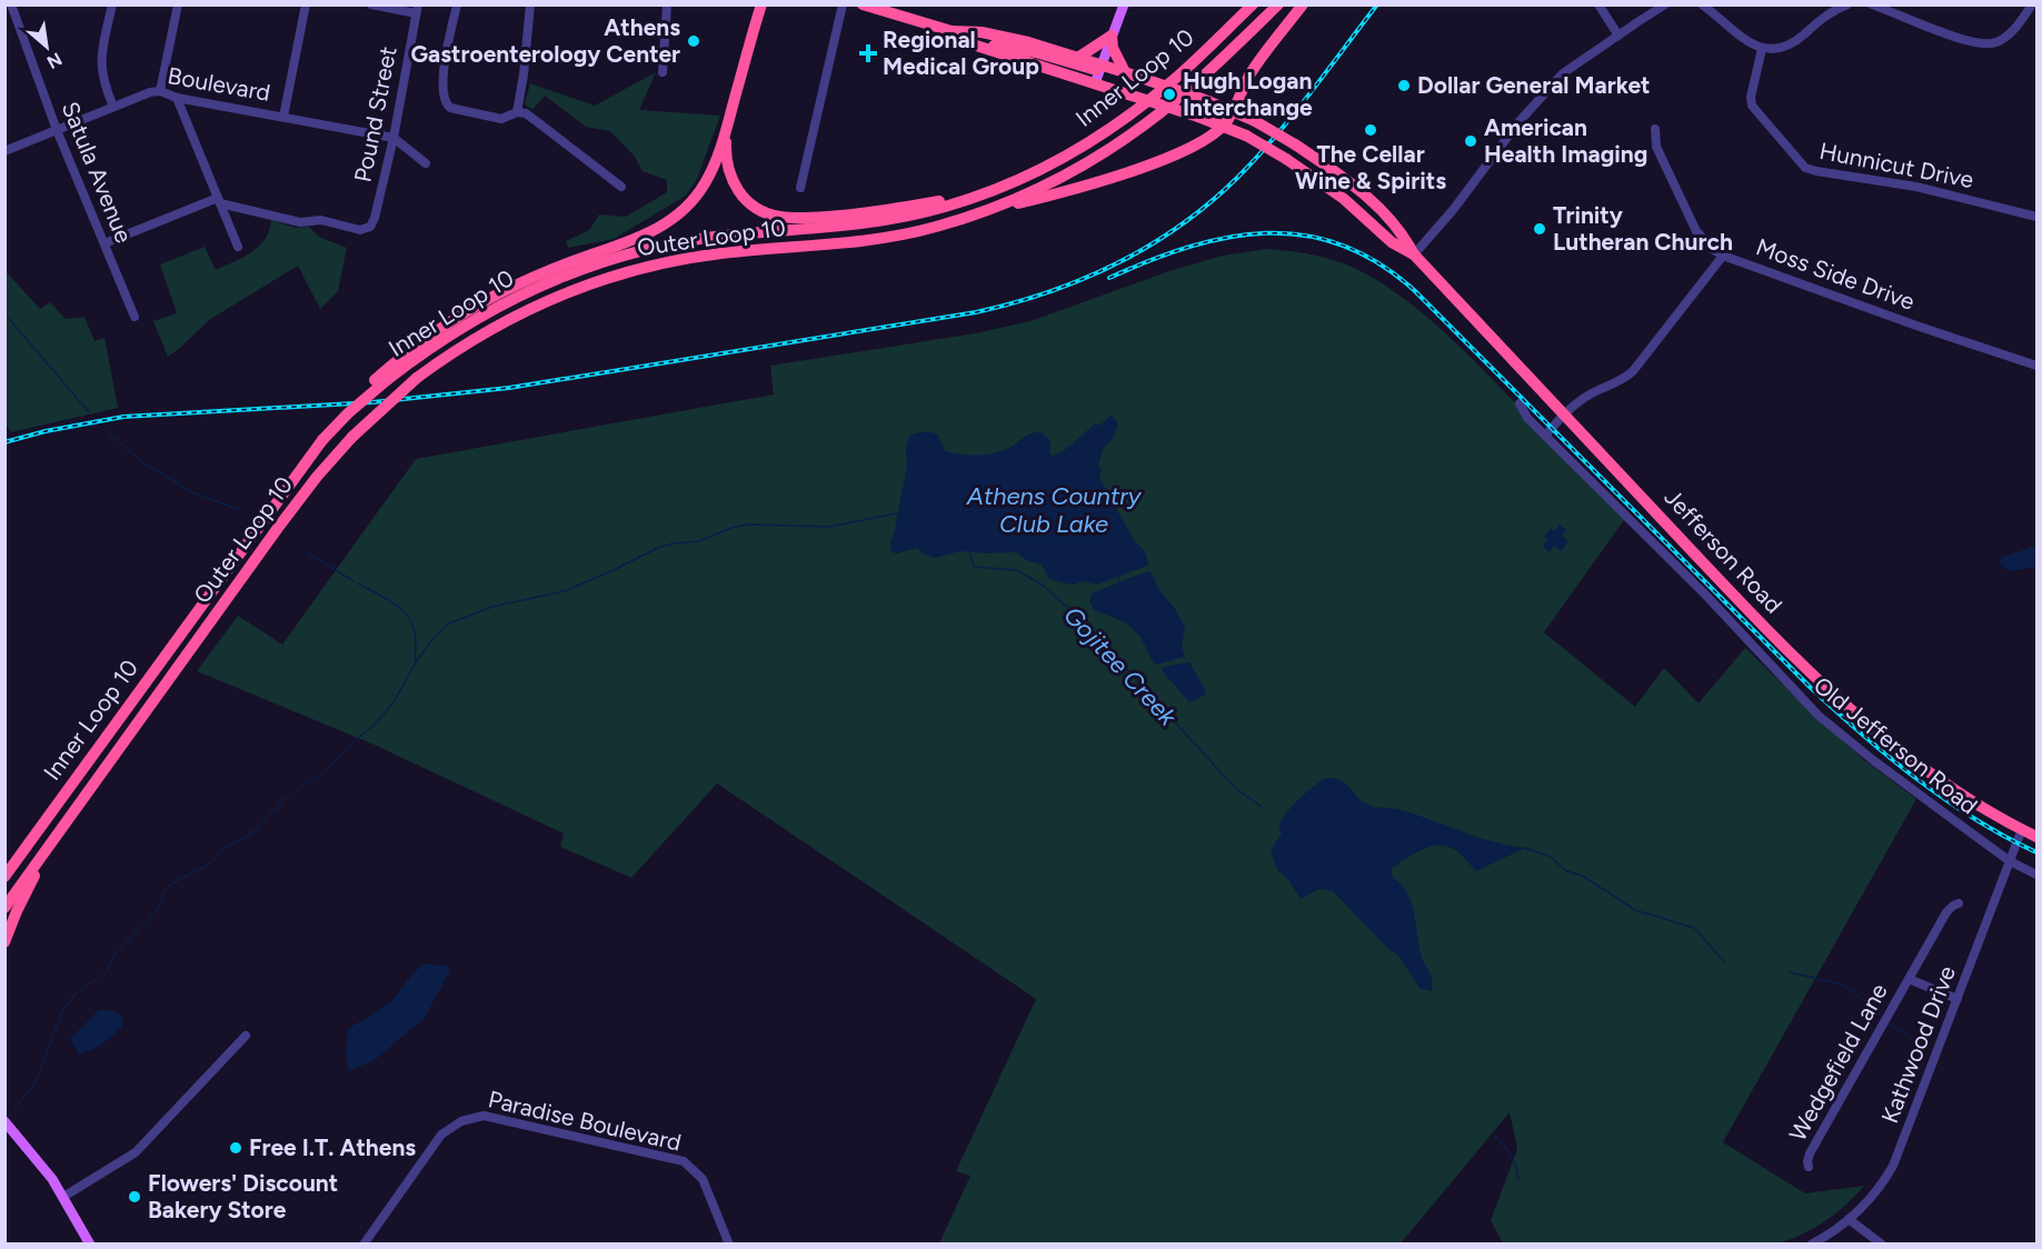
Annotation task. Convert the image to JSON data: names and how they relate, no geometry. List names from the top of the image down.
{
  "streets": {
    "highway": ["Inner Loop 10", "Outer Loop 10", "Jefferson Road"],
    "street": [
      "Boulevard",
      "Pound Street",
      "Hunnicut Drive",
      "Satula Avenue",
      "Moss Side Drive",
      "Old Jefferson Road",
      "Kathwood Drive",
      "Wedgefield Lane",
      "Paradise Boulevard"
    ]
  },
  "crossings": [
    ["Boulevard", "Pound Street"],
    ["Boulevard", "Satula Avenue"],
    ["Jefferson Road", "Kathwood Drive"],
    ["Old Jefferson Road", "Kathwood Drive"],
    ["Kathwood Drive", "Wedgefield Lane"]
  ],
  "water": ["Athens Country Club Lake", "Gojitee Creek"],
  "places": {
    "other": [
      "Athens Gastroenterology Center",
      "Dollar General Market",
      "Hugh Logan Interchange",
      "The Cellar Wine & Spirits",
      "American Health Imaging",
      "Trinity Lutheran Church",
      "Free I.T. Athens",
      "Flowers' Discount Bakery Store"
    ],
    "health": ["Regional Medical Group"]
  },
  "north": "bottom right"
}
